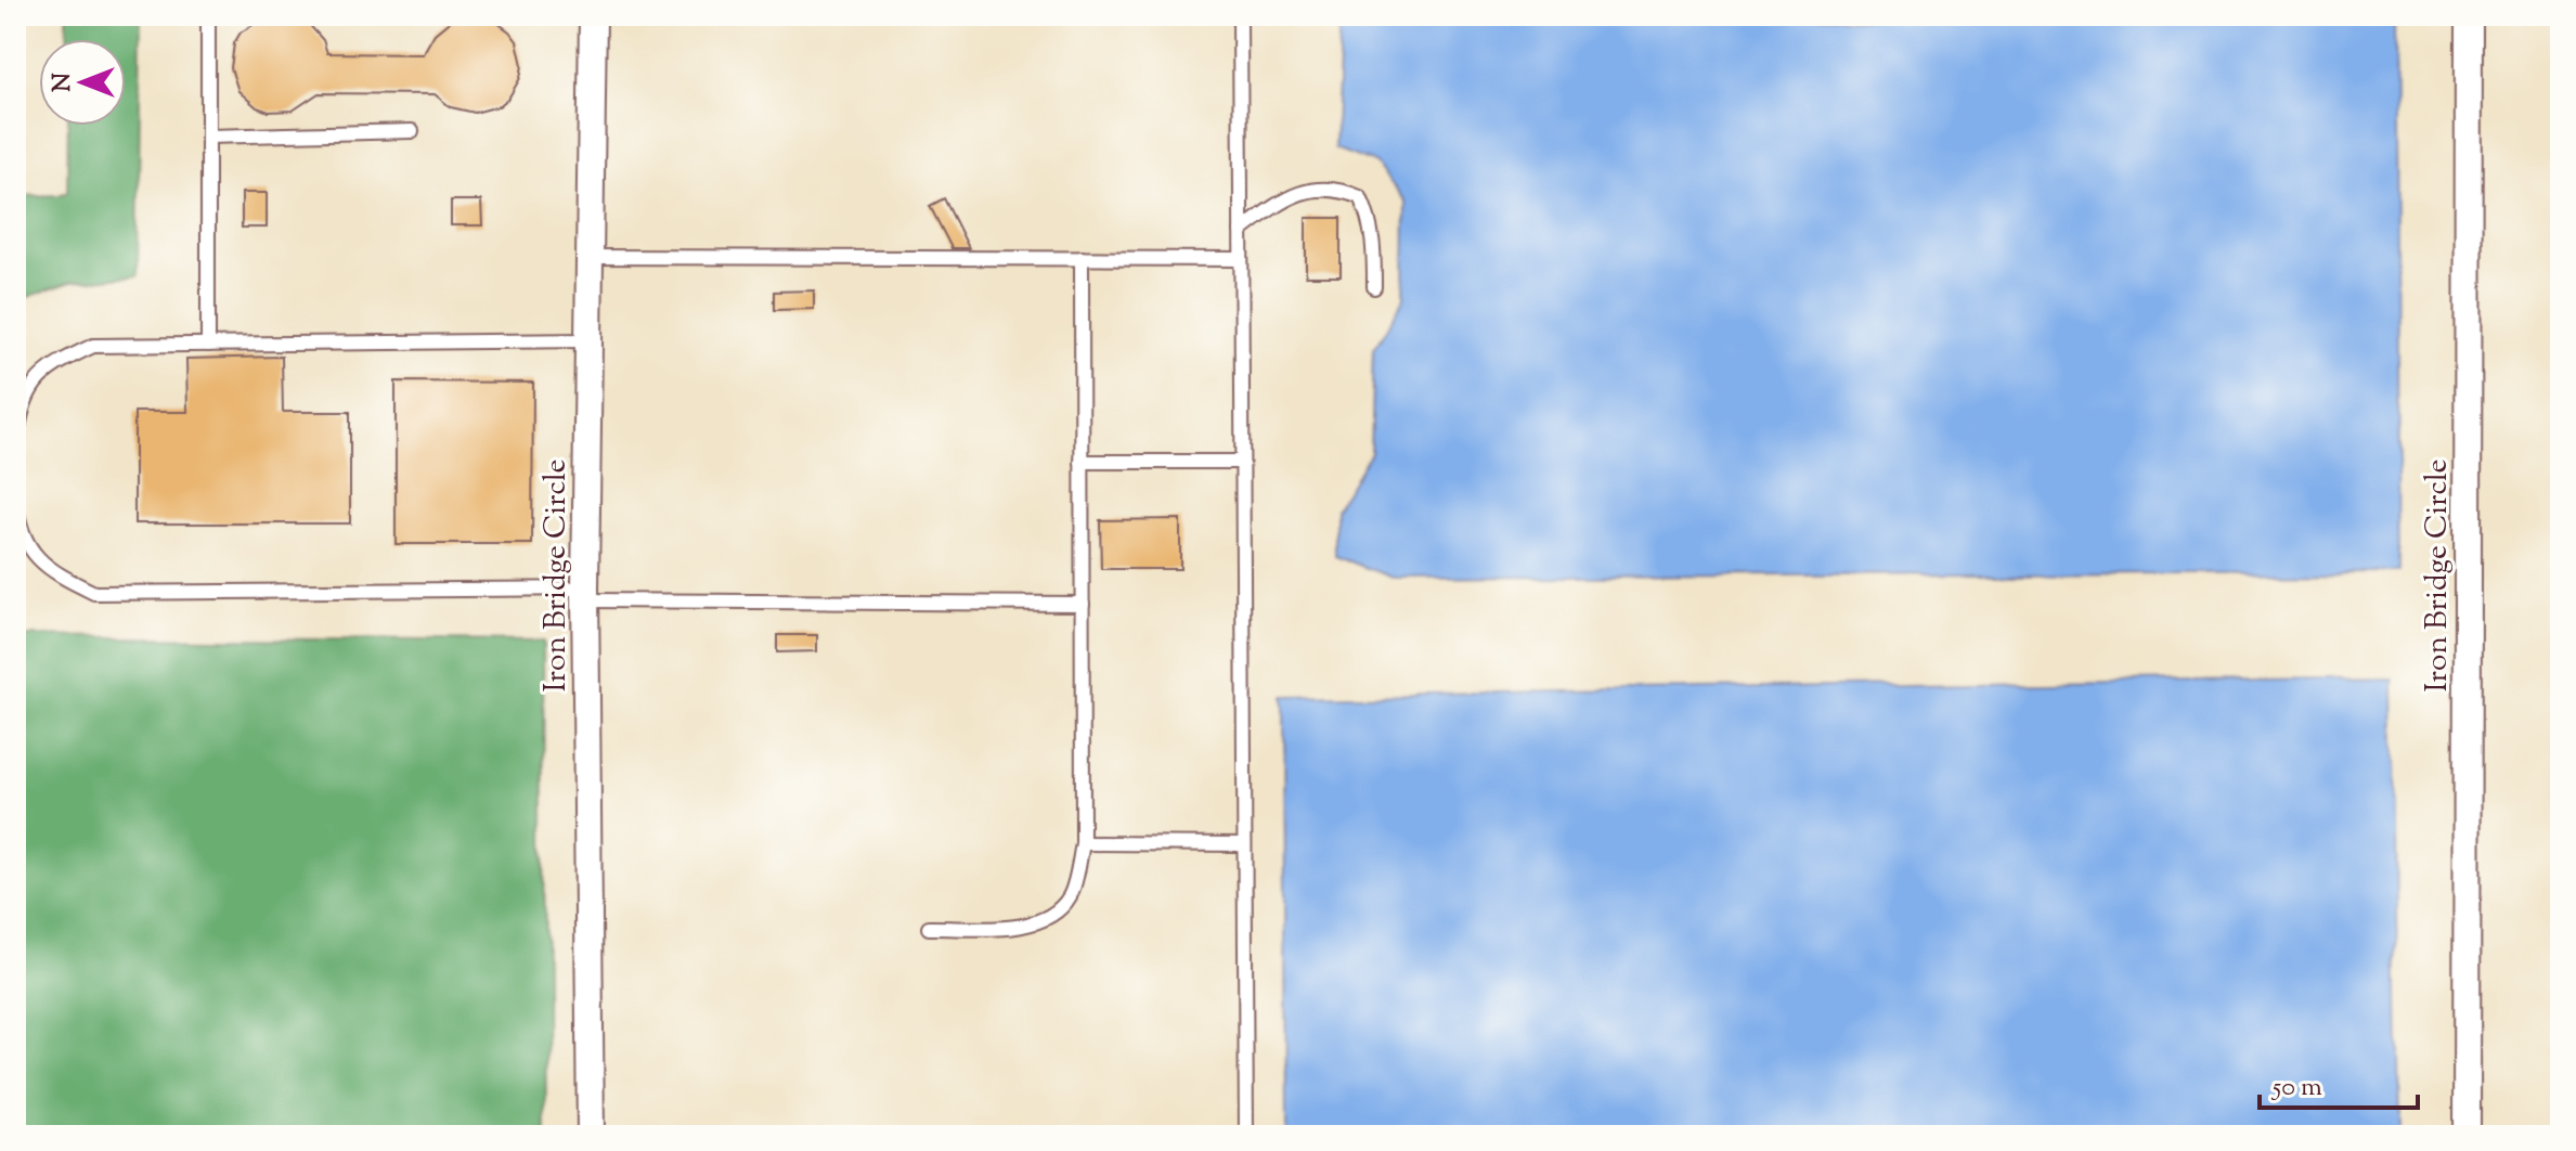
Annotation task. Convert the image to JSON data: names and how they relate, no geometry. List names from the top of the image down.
{
  "streets": {
    "street": ["Iron Bridge Circle"]
  },
  "scale_bar": "50 m",
  "north": "left"
}
